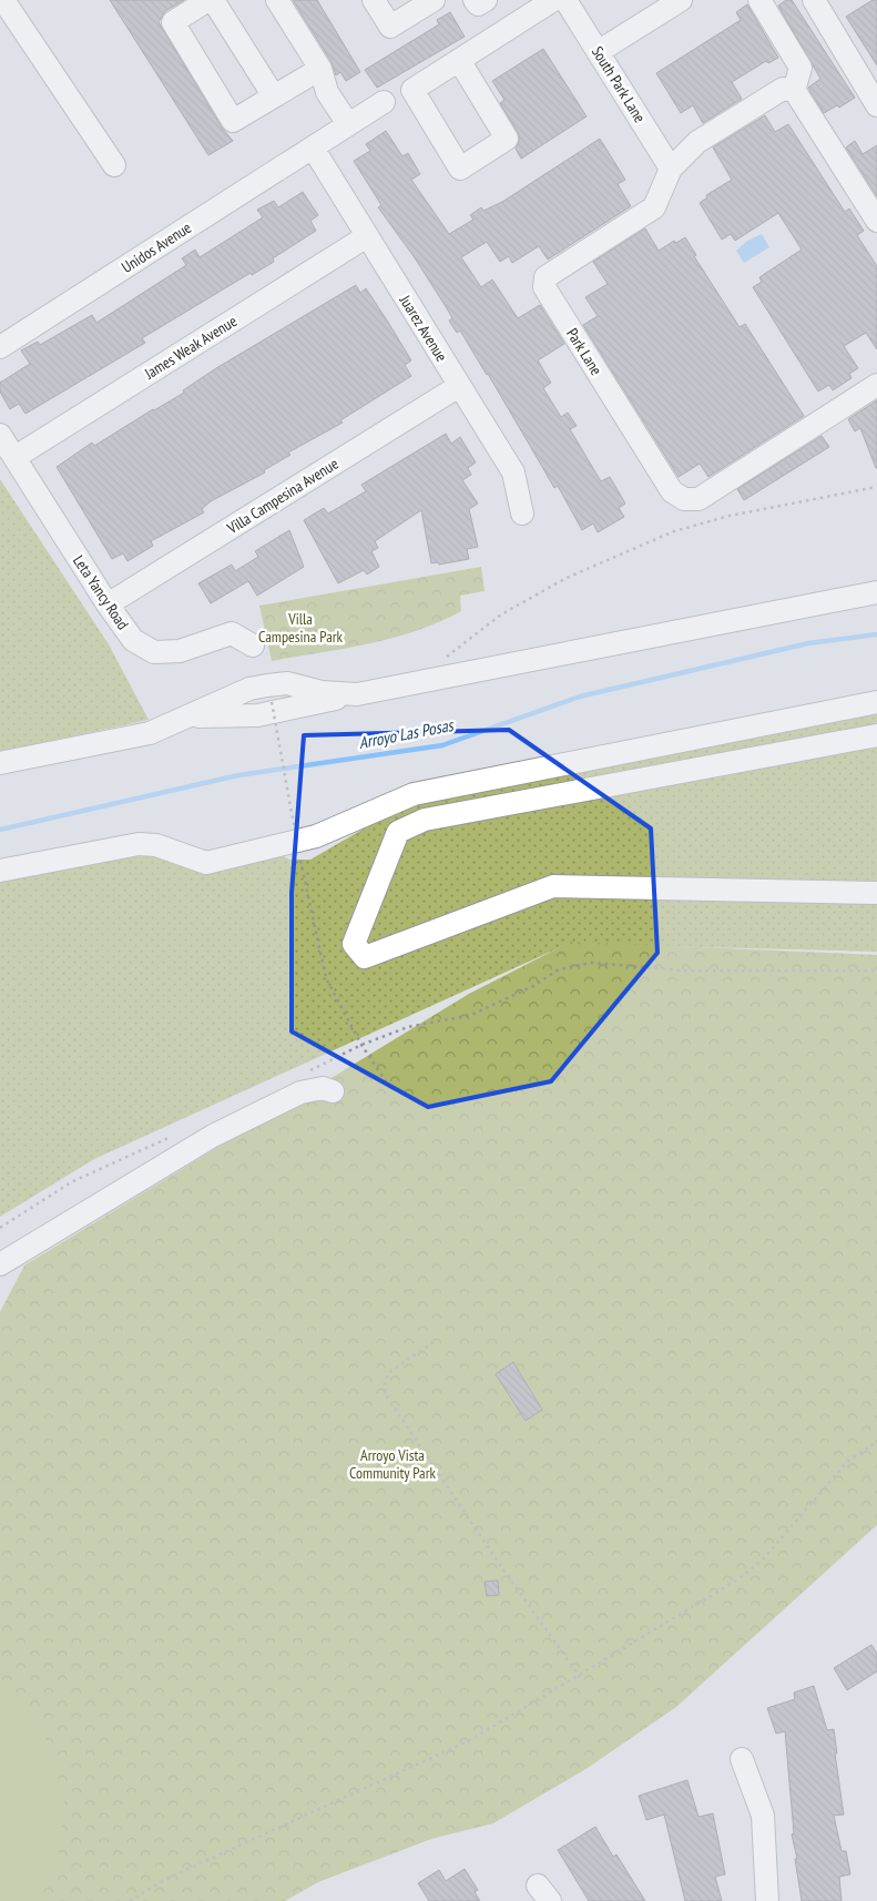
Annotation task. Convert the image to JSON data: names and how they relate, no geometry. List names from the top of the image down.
{
  "streets": {
    "street": [
      "South Park Lane",
      "Unidos Avenue",
      "Juarez Avenue",
      "James Weak Avenue",
      "Park Lane",
      "Villa Campesina Avenue",
      "Leta Yancy Road"
    ]
  },
  "crossings": [
    ["South Park Lane", "Park Lane"],
    ["Unidos Avenue", "Juarez Avenue"],
    ["Juarez Avenue", "James Weak Avenue"],
    ["Juarez Avenue", "Villa Campesina Avenue"],
    ["James Weak Avenue", "Leta Yancy Road"],
    ["Villa Campesina Avenue", "Leta Yancy Road"]
  ],
  "water": ["Arroyo Las Posas"],
  "parks": ["Villa Campesina Park", "Arroyo Vista Community Park"]
}
